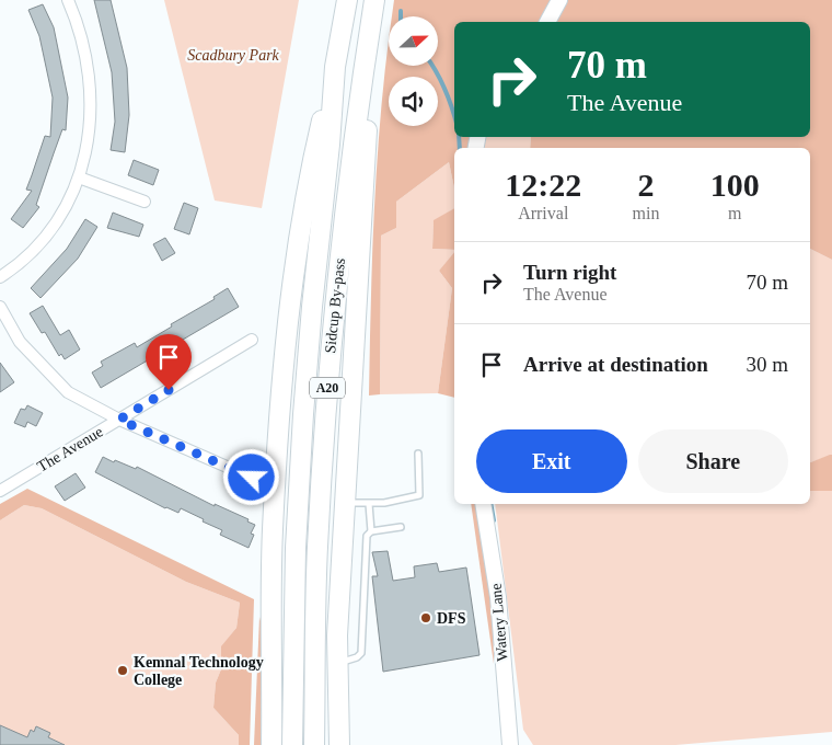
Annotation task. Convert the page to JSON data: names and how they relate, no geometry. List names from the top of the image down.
{
  "streets": {
    "highway": ["Sidcup By-pass", "A20"],
    "street": ["The Avenue", "Watery Lane"]
  },
  "crossings": [
    ["Sidcup By-pass", "A20"]
  ],
  "parks": ["Scadbury Park"],
  "places": ["DFS", "Kemnal Technology College"],
  "north": "right",
  "page": {
    "turn": ["70 m", "The Avenue"],
    "eta": [
      "12:22",
      "Arrival",
      "2",
      "min",
      "100",
      "m"
    ],
    "list": [
      {
        "name": "Turn right",
        "note": "The Avenue",
        "value": "70 m"
      },
      {
        "name": "Arrive at destination",
        "value": "30 m"
      }
    ],
    "buttons": ["Exit", "Share"]
  }
}
